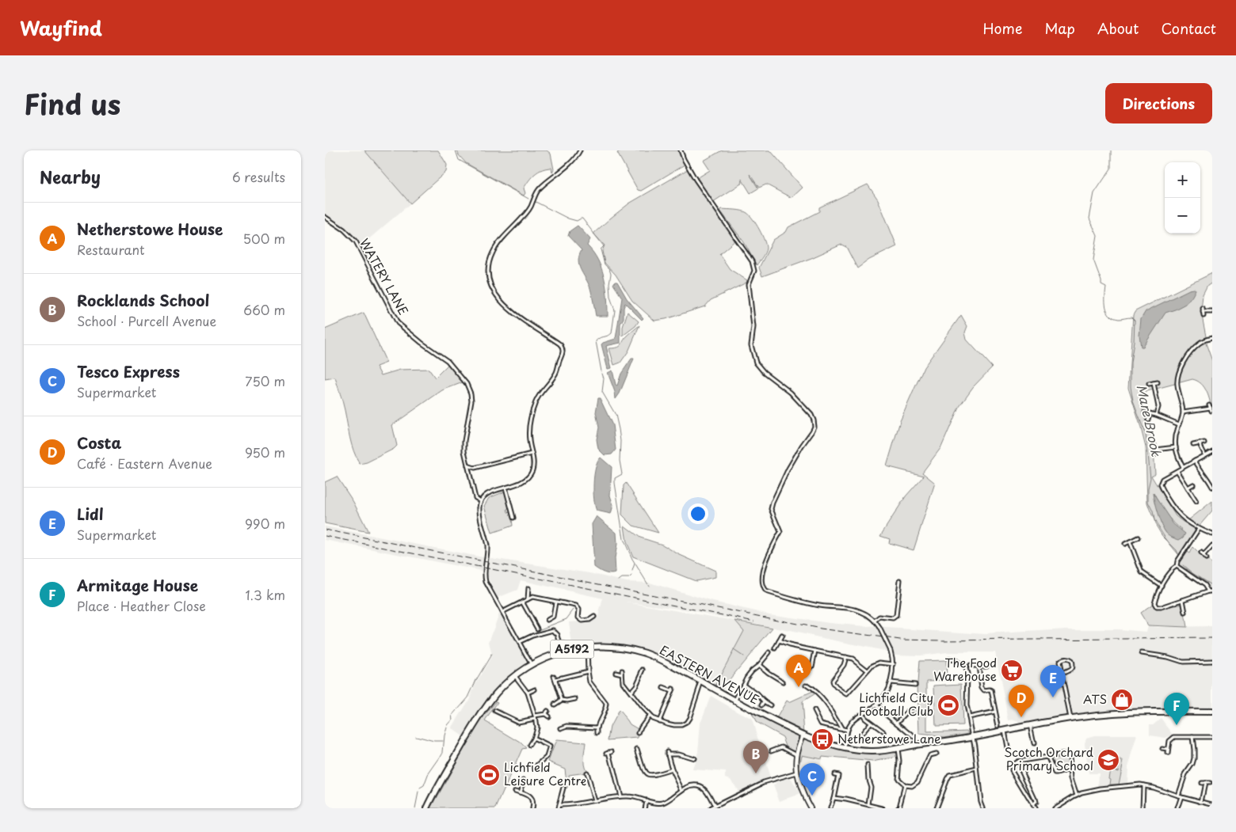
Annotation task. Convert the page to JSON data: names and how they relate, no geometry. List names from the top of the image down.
{
  "streets": {
    "highway": ["A5192", "EASTERN AVENUE"],
    "street": ["WATERY LANE"]
  },
  "crossings": [
    ["WATERY LANE", "EASTERN AVENUE"]
  ],
  "water": ["Mare Brook"],
  "places": {
    "supermarket": ["The Food Warehouse"],
    "shop": ["ATS"],
    "sports": ["Lichfield City Football Club", "Lichfield Leisure Centre"],
    "bus stop": ["Netherstowe Lane"],
    "school or university": ["Scotch Orchard Primary School"]
  },
  "page": {
    "header": "Wayfind",
    "nav": [
      "Home",
      "Map",
      "About",
      "Contact"
    ],
    "title": "Find us",
    "buttons": "Directions",
    "heading": ["Nearby", "6 results"],
    "map_buttons": ["+", "−"],
    "list": [
      {
        "mark": "A",
        "name": "Netherstowe House",
        "note": "Restaurant",
        "value": "500 m"
      },
      {
        "mark": "B",
        "name": "Rocklands School",
        "note": "School · Purcell Avenue",
        "value": "660 m"
      },
      {
        "mark": "C",
        "name": "Tesco Express",
        "note": "Supermarket",
        "value": "750 m"
      },
      {
        "mark": "D",
        "name": "Costa",
        "note": "Café · Eastern Avenue",
        "value": "950 m"
      },
      {
        "mark": "E",
        "name": "Lidl",
        "note": "Supermarket",
        "value": "990 m"
      },
      {
        "mark": "F",
        "name": "Armitage House",
        "note": "Place · Heather Close",
        "value": "1.3 km"
      }
    ],
    "pins": [
      "A",
      "E",
      "D",
      "F",
      "B",
      "C"
    ]
  }
}
